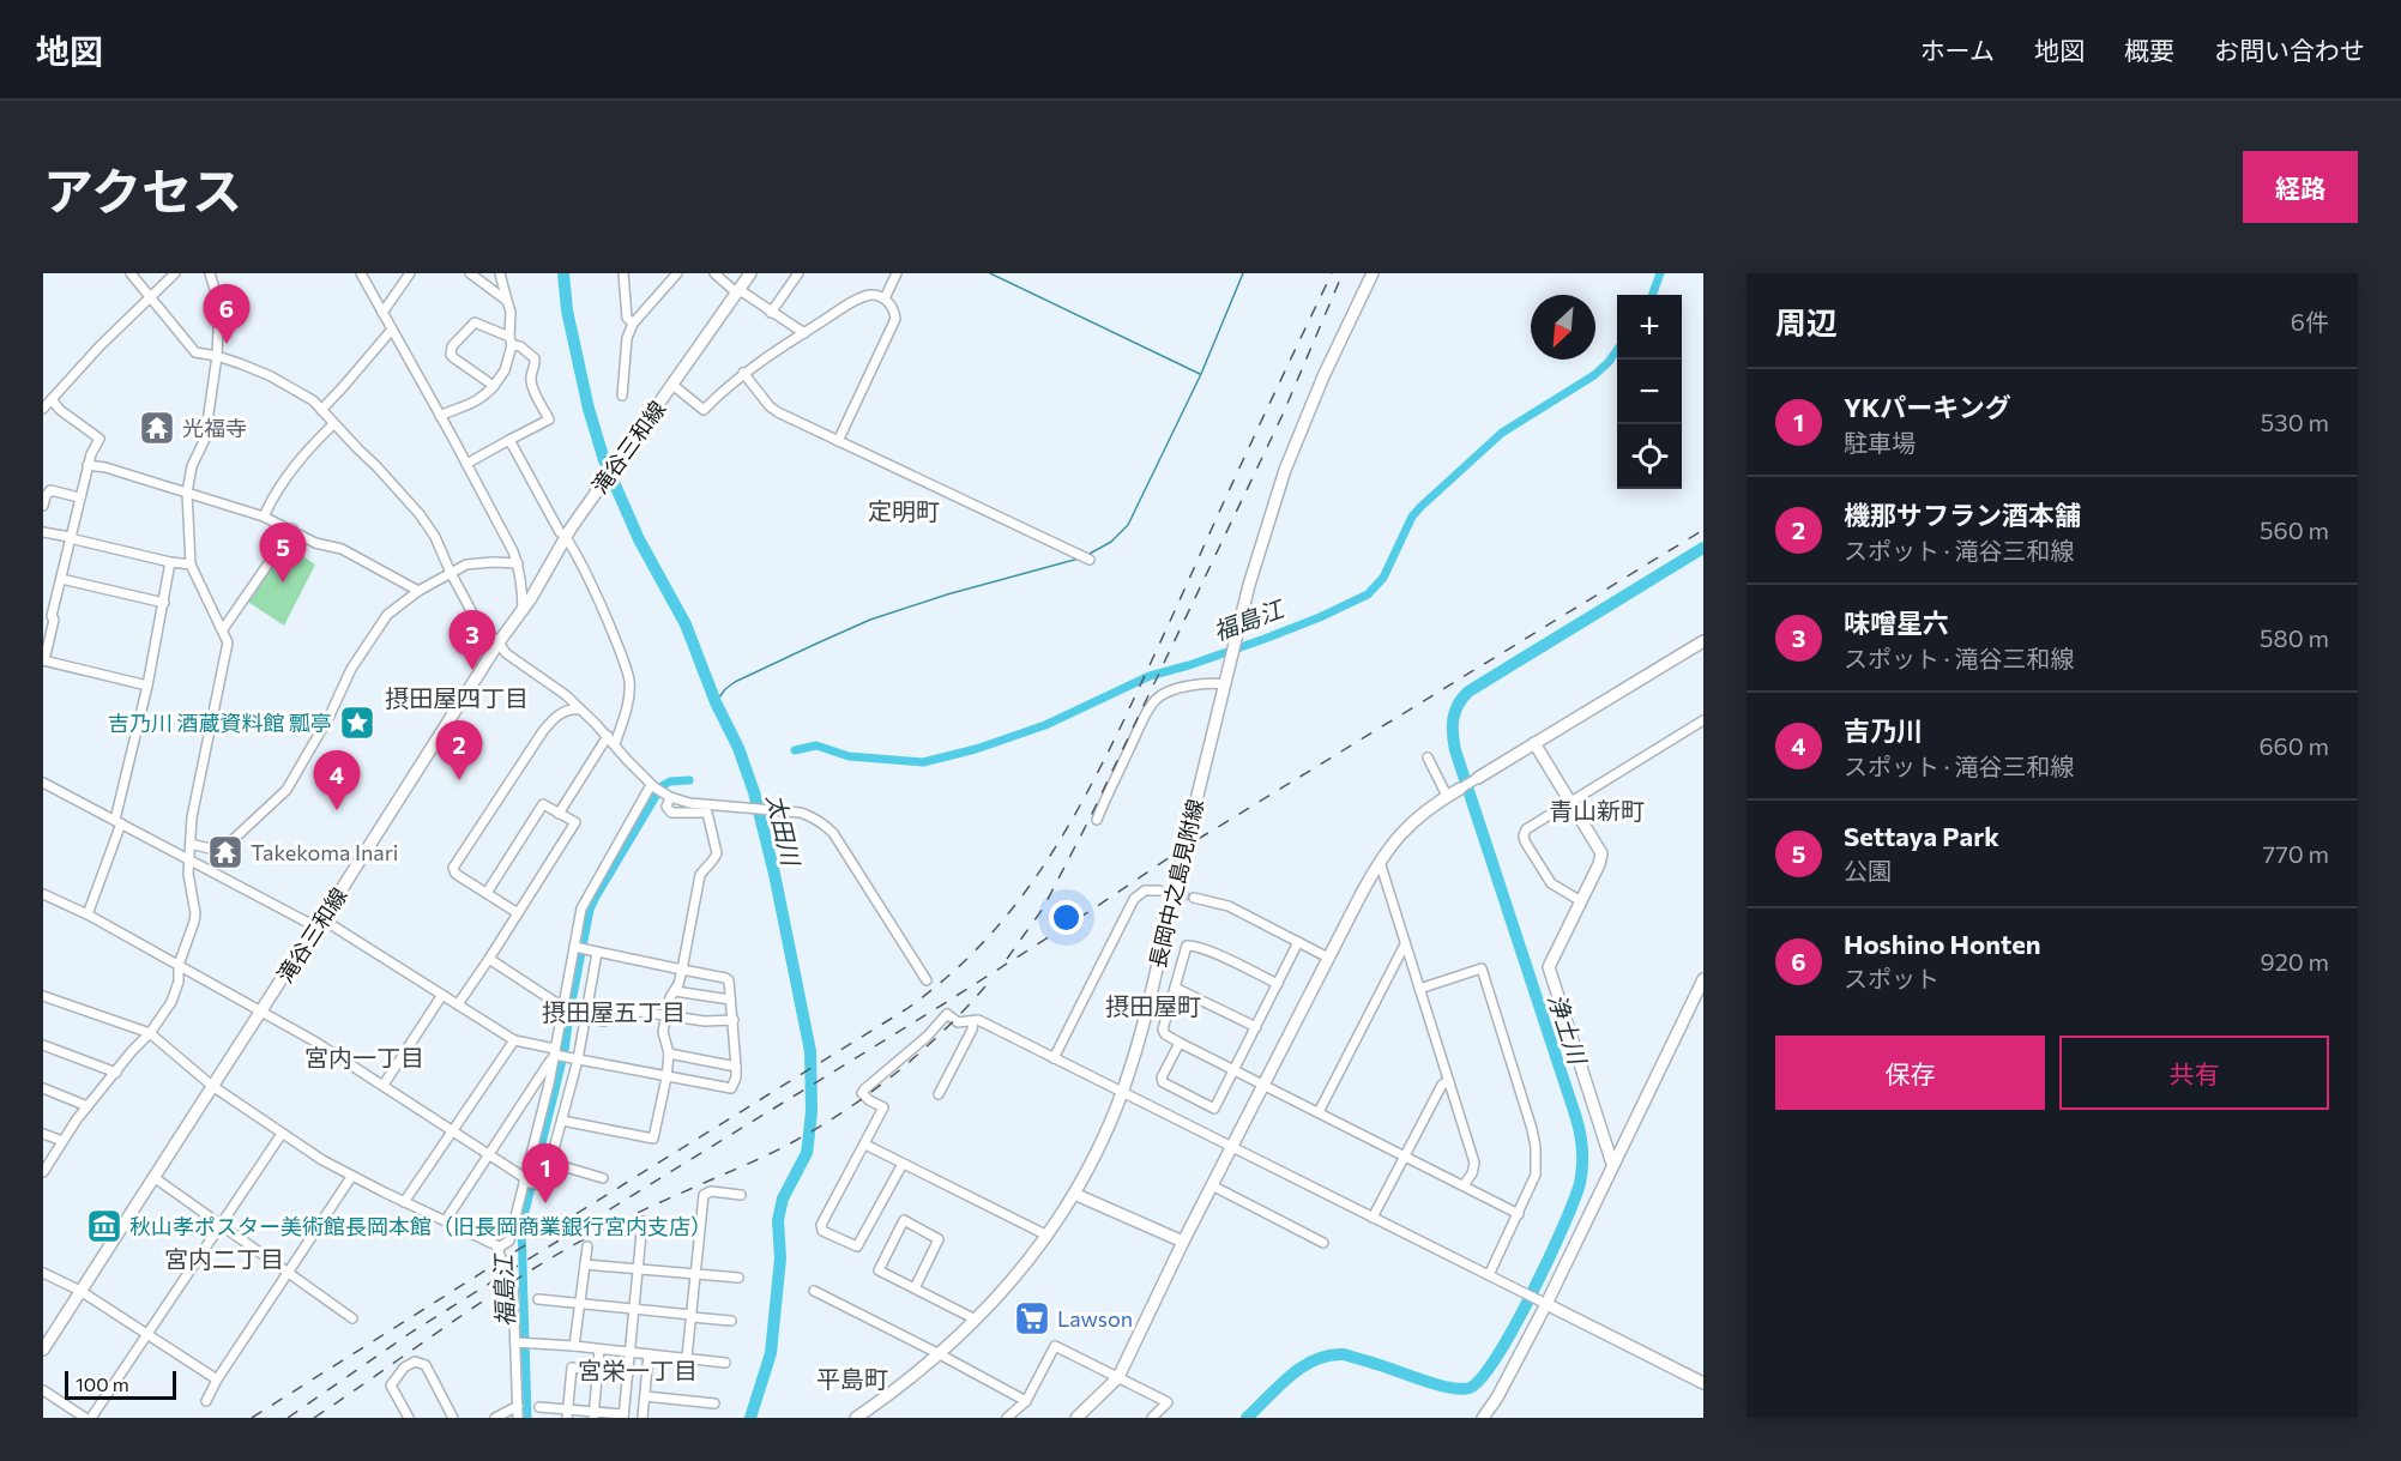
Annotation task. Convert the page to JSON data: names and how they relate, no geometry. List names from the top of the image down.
{
  "streets": {
    "main road": ["滝谷三和線", "長岡中之島見附線"]
  },
  "districts": [
    "定明町",
    "摂田屋四丁目",
    "青山新町",
    "摂田屋町",
    "摂田屋五丁目",
    "宮内一丁目",
    "宮内二丁目",
    "宮栄一丁目",
    "平島町"
  ],
  "water": ["福島江", "太田川", "浄土川"],
  "places": {
    "temple": ["光福寺", "Takekoma Inari"],
    "place": ["吉乃川 酒蔵資料館 瓢亭"],
    "museum": ["秋山孝ポスター美術館長岡本館（旧長岡商業銀行宮内支店）"],
    "supermarket": ["Lawson"]
  },
  "scale_bar": "100 m",
  "north": "bottom left",
  "page": {
    "header": "地図",
    "nav": [
      "ホーム",
      "地図",
      "概要",
      "お問い合わせ"
    ],
    "title": "アクセス",
    "buttons": [
      "経路",
      ["保存", "共有"]
    ],
    "heading": ["周辺", "6件"],
    "pins": [
      "6",
      "5",
      "3",
      "2",
      "4",
      "1"
    ],
    "map_buttons": ["+", "−"],
    "list": [
      {
        "mark": "1",
        "name": "YKパーキング",
        "note": "駐車場",
        "value": "530 m"
      },
      {
        "mark": "2",
        "name": "機那サフラン酒本舗",
        "note": "スポット · 滝谷三和線",
        "value": "560 m"
      },
      {
        "mark": "3",
        "name": "味噌星六",
        "note": "スポット · 滝谷三和線",
        "value": "580 m"
      },
      {
        "mark": "4",
        "name": "吉乃川",
        "note": "スポット · 滝谷三和線",
        "value": "660 m"
      },
      {
        "mark": "5",
        "name": "Settaya Park",
        "note": "公園",
        "value": "770 m"
      },
      {
        "mark": "6",
        "name": "Hoshino Honten",
        "note": "スポット",
        "value": "920 m"
      }
    ],
    "scale": "100 m"
  }
}
